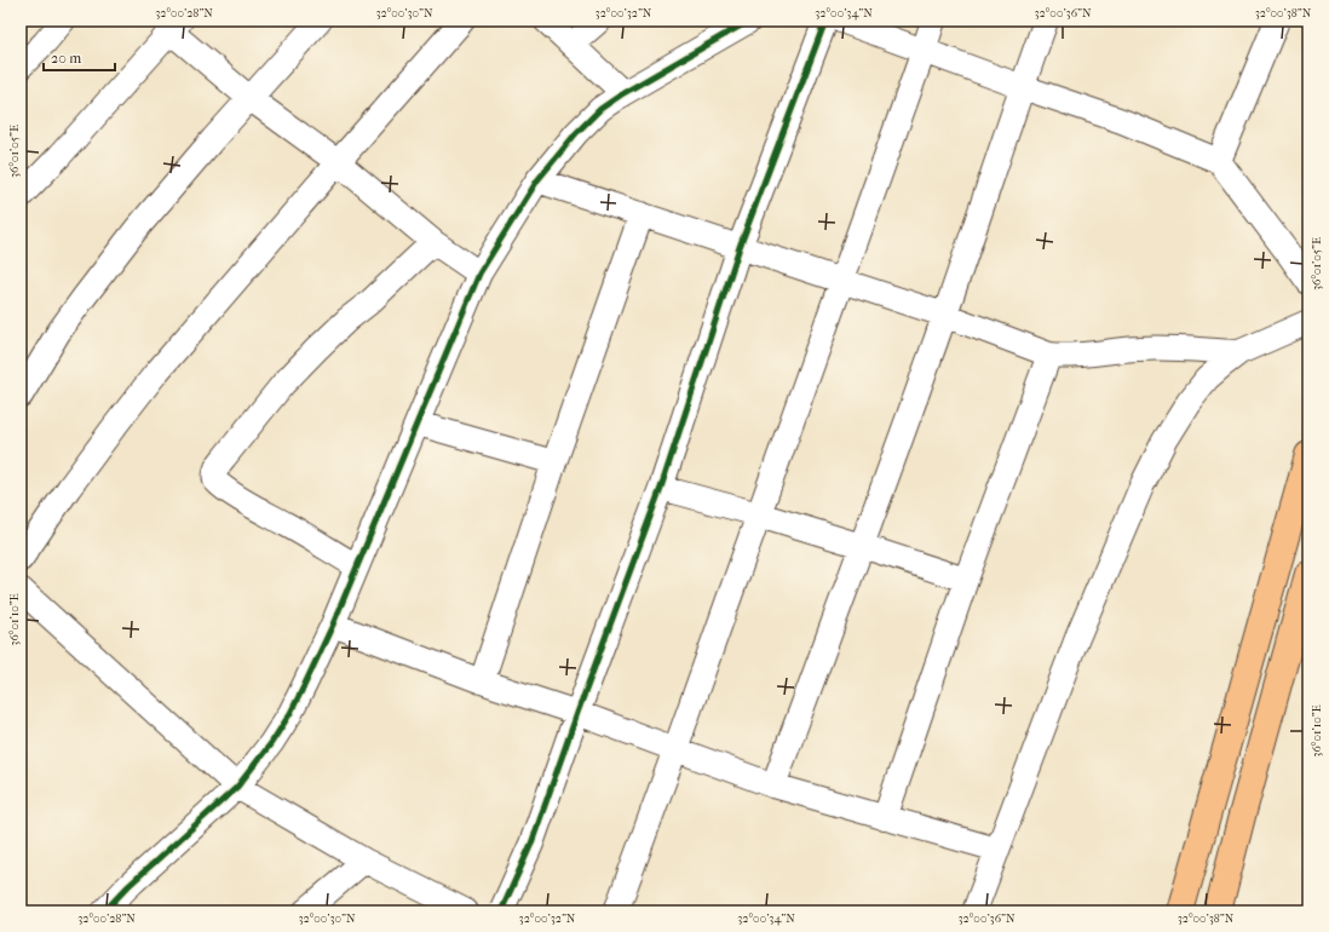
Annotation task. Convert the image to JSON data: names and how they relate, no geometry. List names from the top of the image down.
{
  "scale_bar": "20 m",
  "coordinates": [
    "32°00'28\"N",
    "32°00'30\"N",
    "32°00'32\"N",
    "32°00'34\"N",
    "32°00'36\"N",
    "32°00'38\"N",
    "36°01'05\"E",
    "36°01'10\"E"
  ]
}
